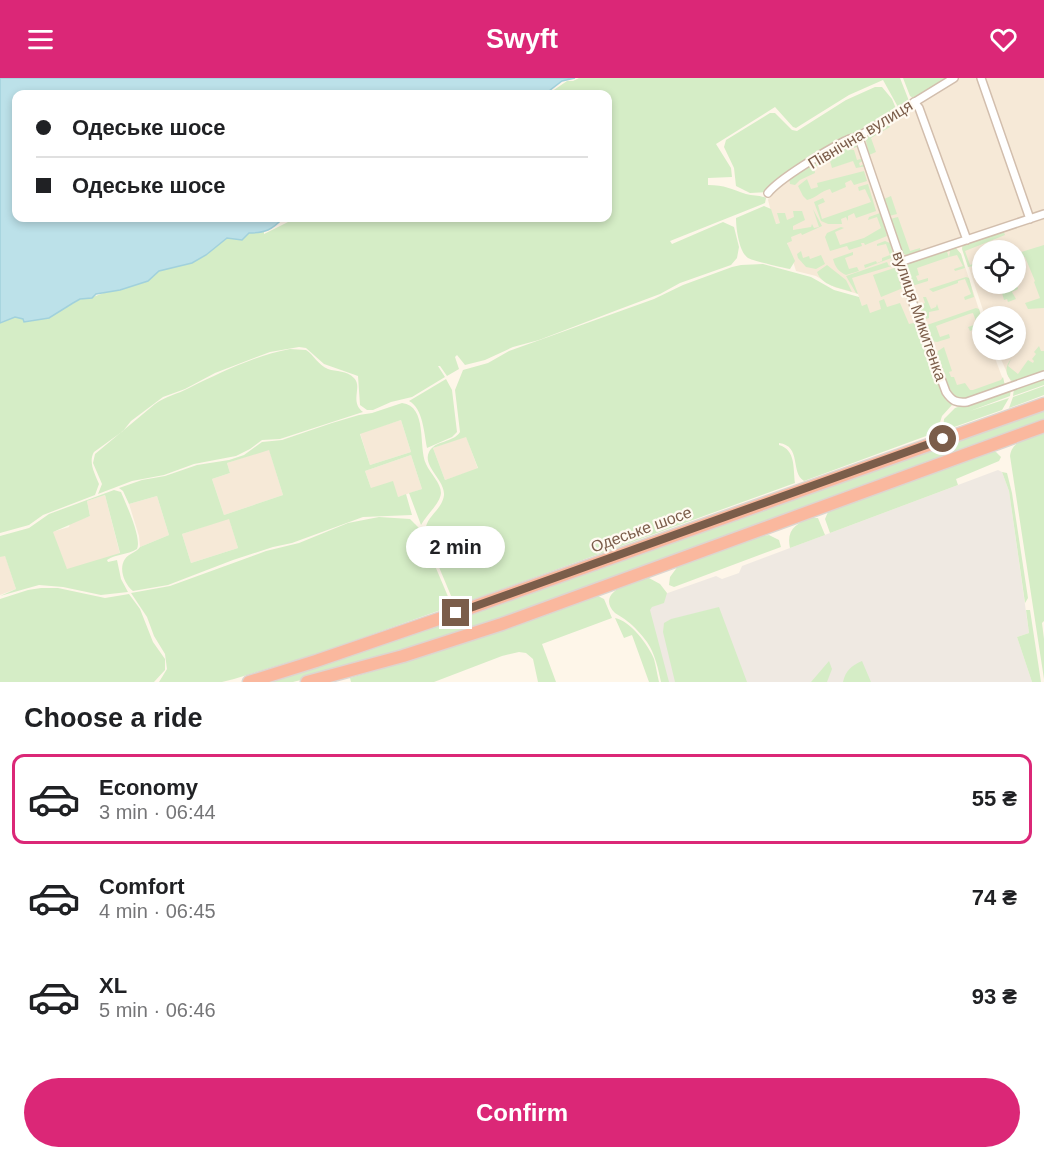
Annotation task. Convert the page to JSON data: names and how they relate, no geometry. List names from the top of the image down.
{
  "streets": {
    "highway": ["Одеське шосе"],
    "street": ["Північна вулиця", "вулиця Микитенка"]
  },
  "crossings": [
    ["Північна вулиця", "вулиця Микитенка"]
  ],
  "page": {
    "header": "Swyft",
    "banner": ["Одеське шосе", "Одеське шосе"],
    "bubble": "2 min",
    "heading": "Choose a ride",
    "list": [
      {
        "name": "Economy",
        "note": "3 min · 06:44",
        "value": "55 ₴"
      },
      {
        "name": "Comfort",
        "note": "4 min · 06:45",
        "value": "74 ₴"
      },
      {
        "name": "XL",
        "note": "5 min · 06:46",
        "value": "93 ₴"
      }
    ],
    "buttons": "Confirm"
  }
}
